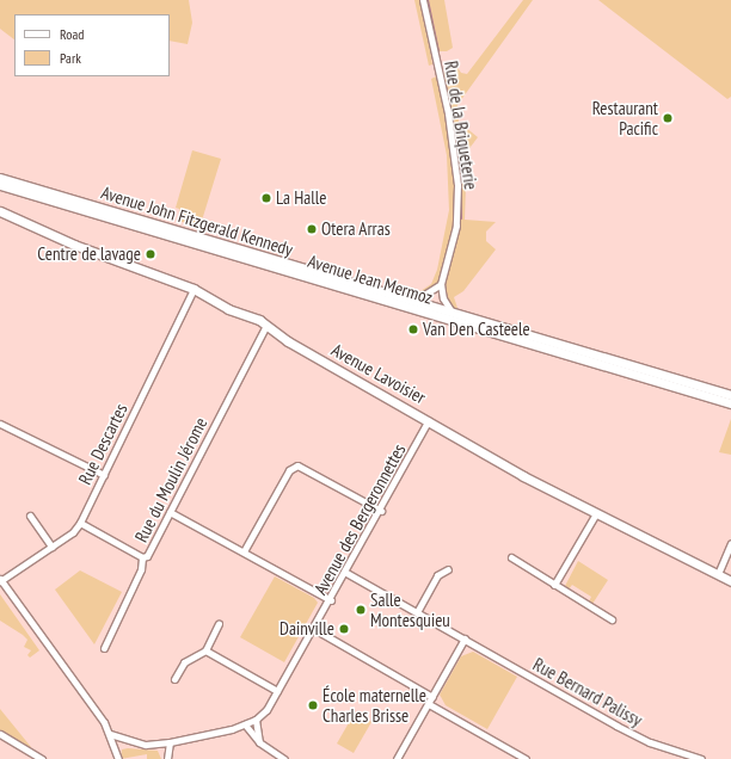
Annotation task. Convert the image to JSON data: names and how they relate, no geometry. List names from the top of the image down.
{
  "streets": {
    "main road": ["Avenue John Fitzgerald Kennedy", "Avenue Jean Mermoz", "Avenue Lavoisier"],
    "street": [
      "Rue de la Briqueterie",
      "Rue Descartes",
      "Rue du Moulin Jérome",
      "Avenue des Bergeronnettes",
      "Rue Bernard Palissy"
    ]
  },
  "crossings": [
    ["Avenue Lavoisier", "Rue Descartes"],
    ["Avenue Lavoisier", "Rue du Moulin Jérome"],
    ["Avenue Lavoisier", "Avenue des Bergeronnettes"],
    ["Avenue des Bergeronnettes", "Rue Bernard Palissy"]
  ],
  "places": [
    "Restaurant Pacific",
    "La Halle",
    "Otera Arras",
    "Centre de lavage",
    "Van Den Casteele",
    "Salle Montesquieu",
    "Dainville",
    "École maternelle Charles Brisse"
  ],
  "legend": ["Road", "Park"]
}
